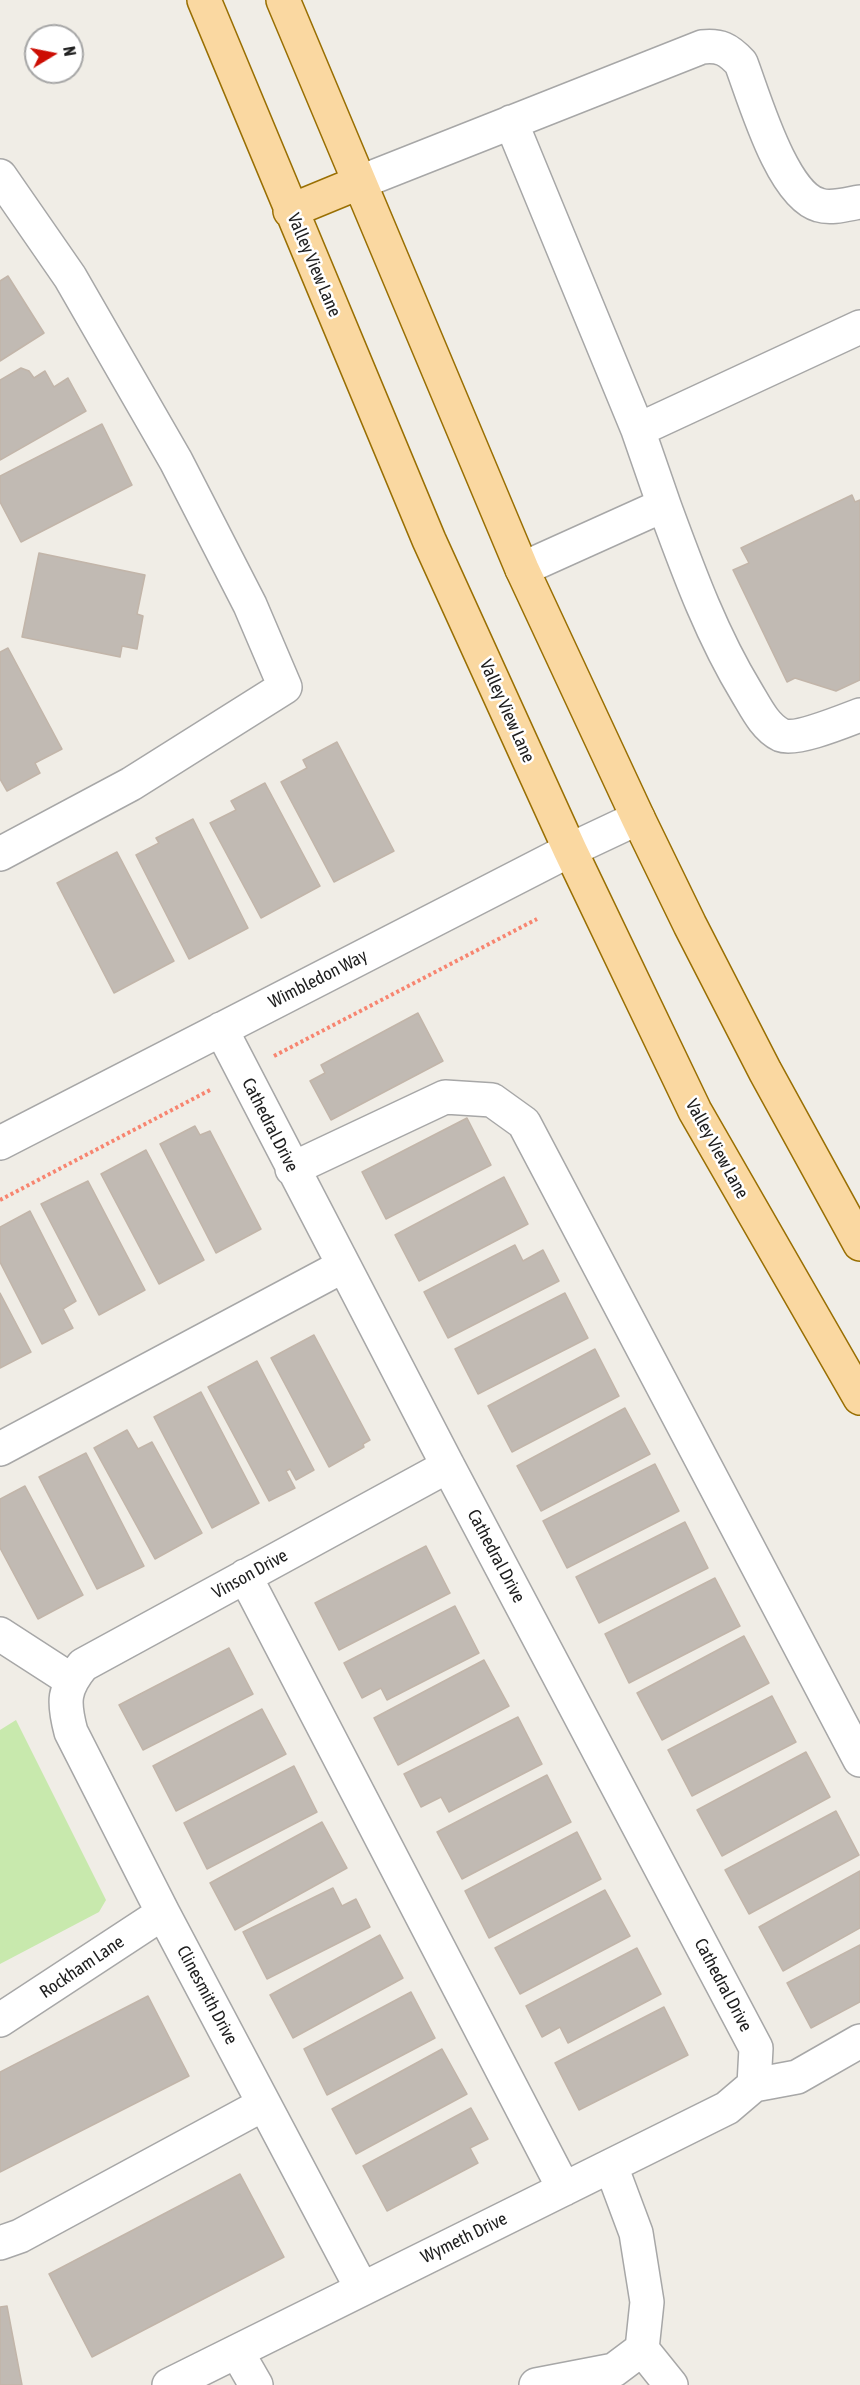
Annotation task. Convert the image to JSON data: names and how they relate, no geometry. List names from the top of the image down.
{
  "streets": {
    "main road": ["Valley View Lane"],
    "street": [
      "Wimbledon Way",
      "Cathedral Drive",
      "Vinson Drive",
      "Rockham Lane",
      "Clinesmith Drive",
      "Wymeth Drive"
    ]
  },
  "crossings": [
    ["Valley View Lane", "Wimbledon Way"],
    ["Wimbledon Way", "Cathedral Drive"],
    ["Cathedral Drive", "Vinson Drive"],
    ["Cathedral Drive", "Wymeth Drive"],
    ["Vinson Drive", "Clinesmith Drive"],
    ["Rockham Lane", "Clinesmith Drive"],
    ["Clinesmith Drive", "Wymeth Drive"]
  ],
  "north": "right"
}
